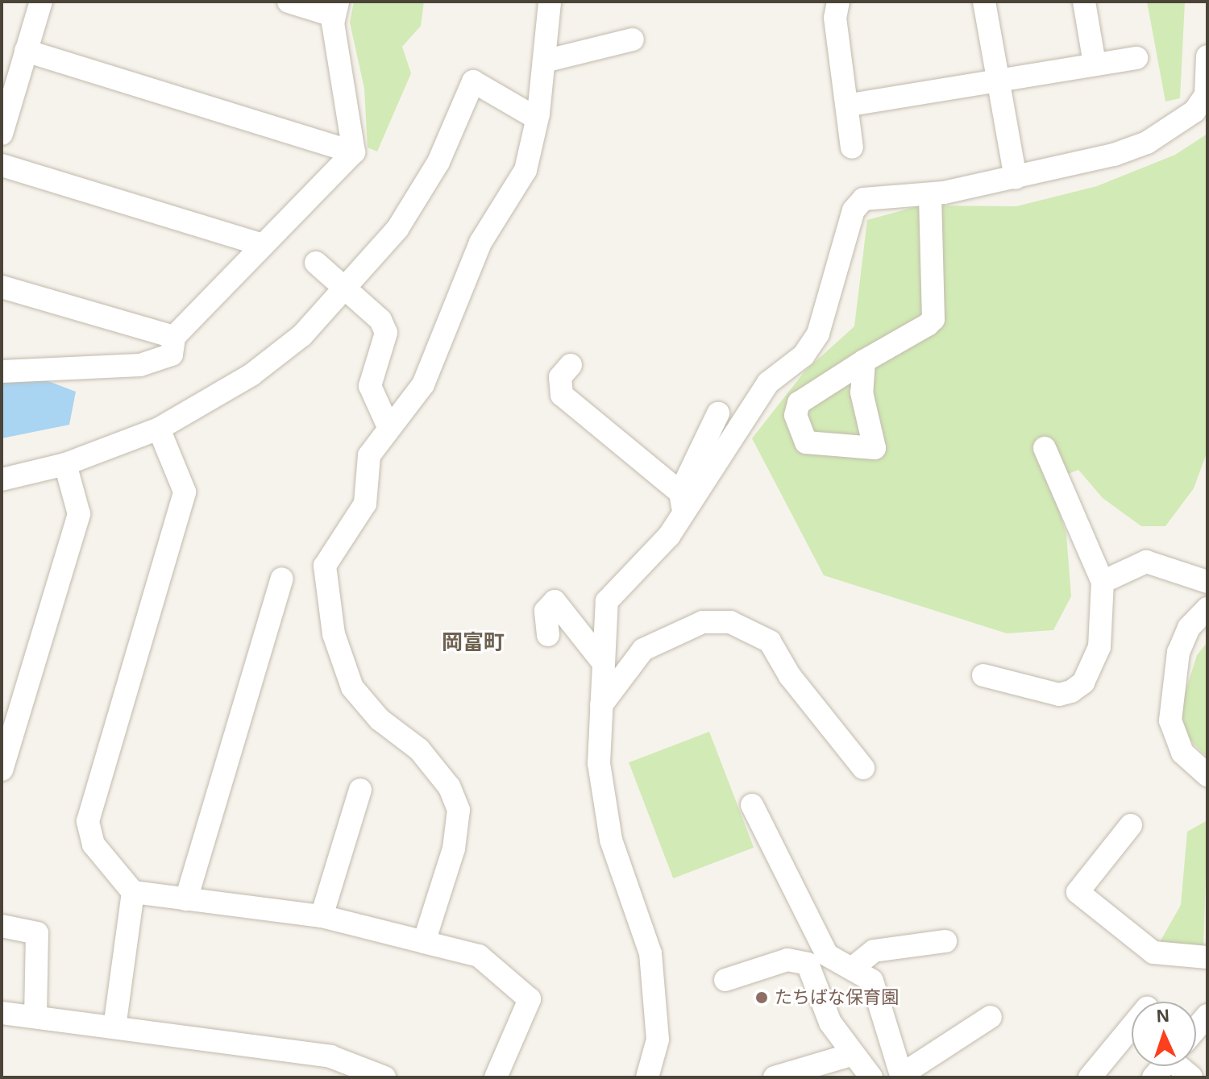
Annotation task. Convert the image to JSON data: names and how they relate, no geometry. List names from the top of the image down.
{
  "districts": ["岡富町"],
  "places": ["たちばな保育園"],
  "north": "top"
}
